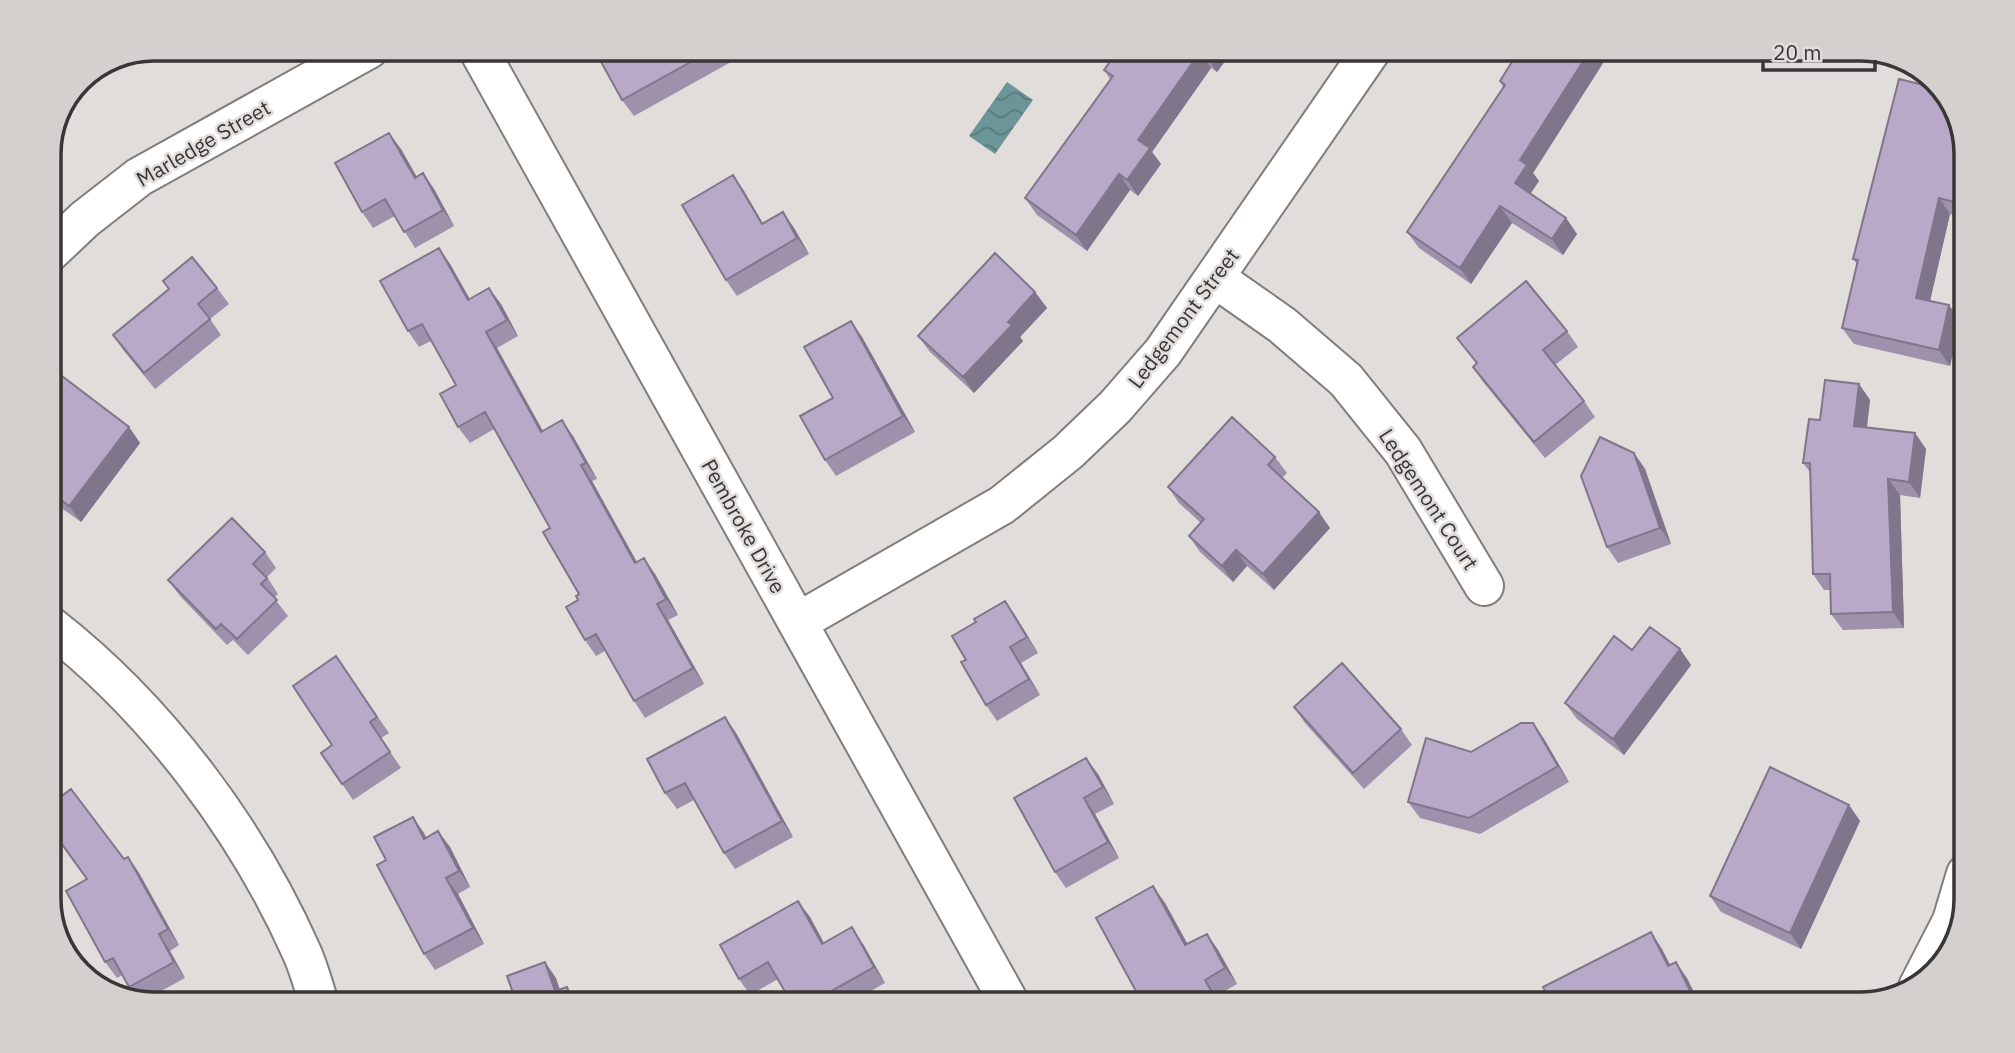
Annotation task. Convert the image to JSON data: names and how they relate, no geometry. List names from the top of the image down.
{
  "streets": {
    "street": [
      "Marledge Street",
      "Ledgemont Street",
      "Ledgemont Court",
      "Pembroke Drive"
    ]
  },
  "crossings": [
    ["Ledgemont Street", "Ledgemont Court"],
    ["Ledgemont Street", "Pembroke Drive"]
  ],
  "scale_bar": "20 m"
}
